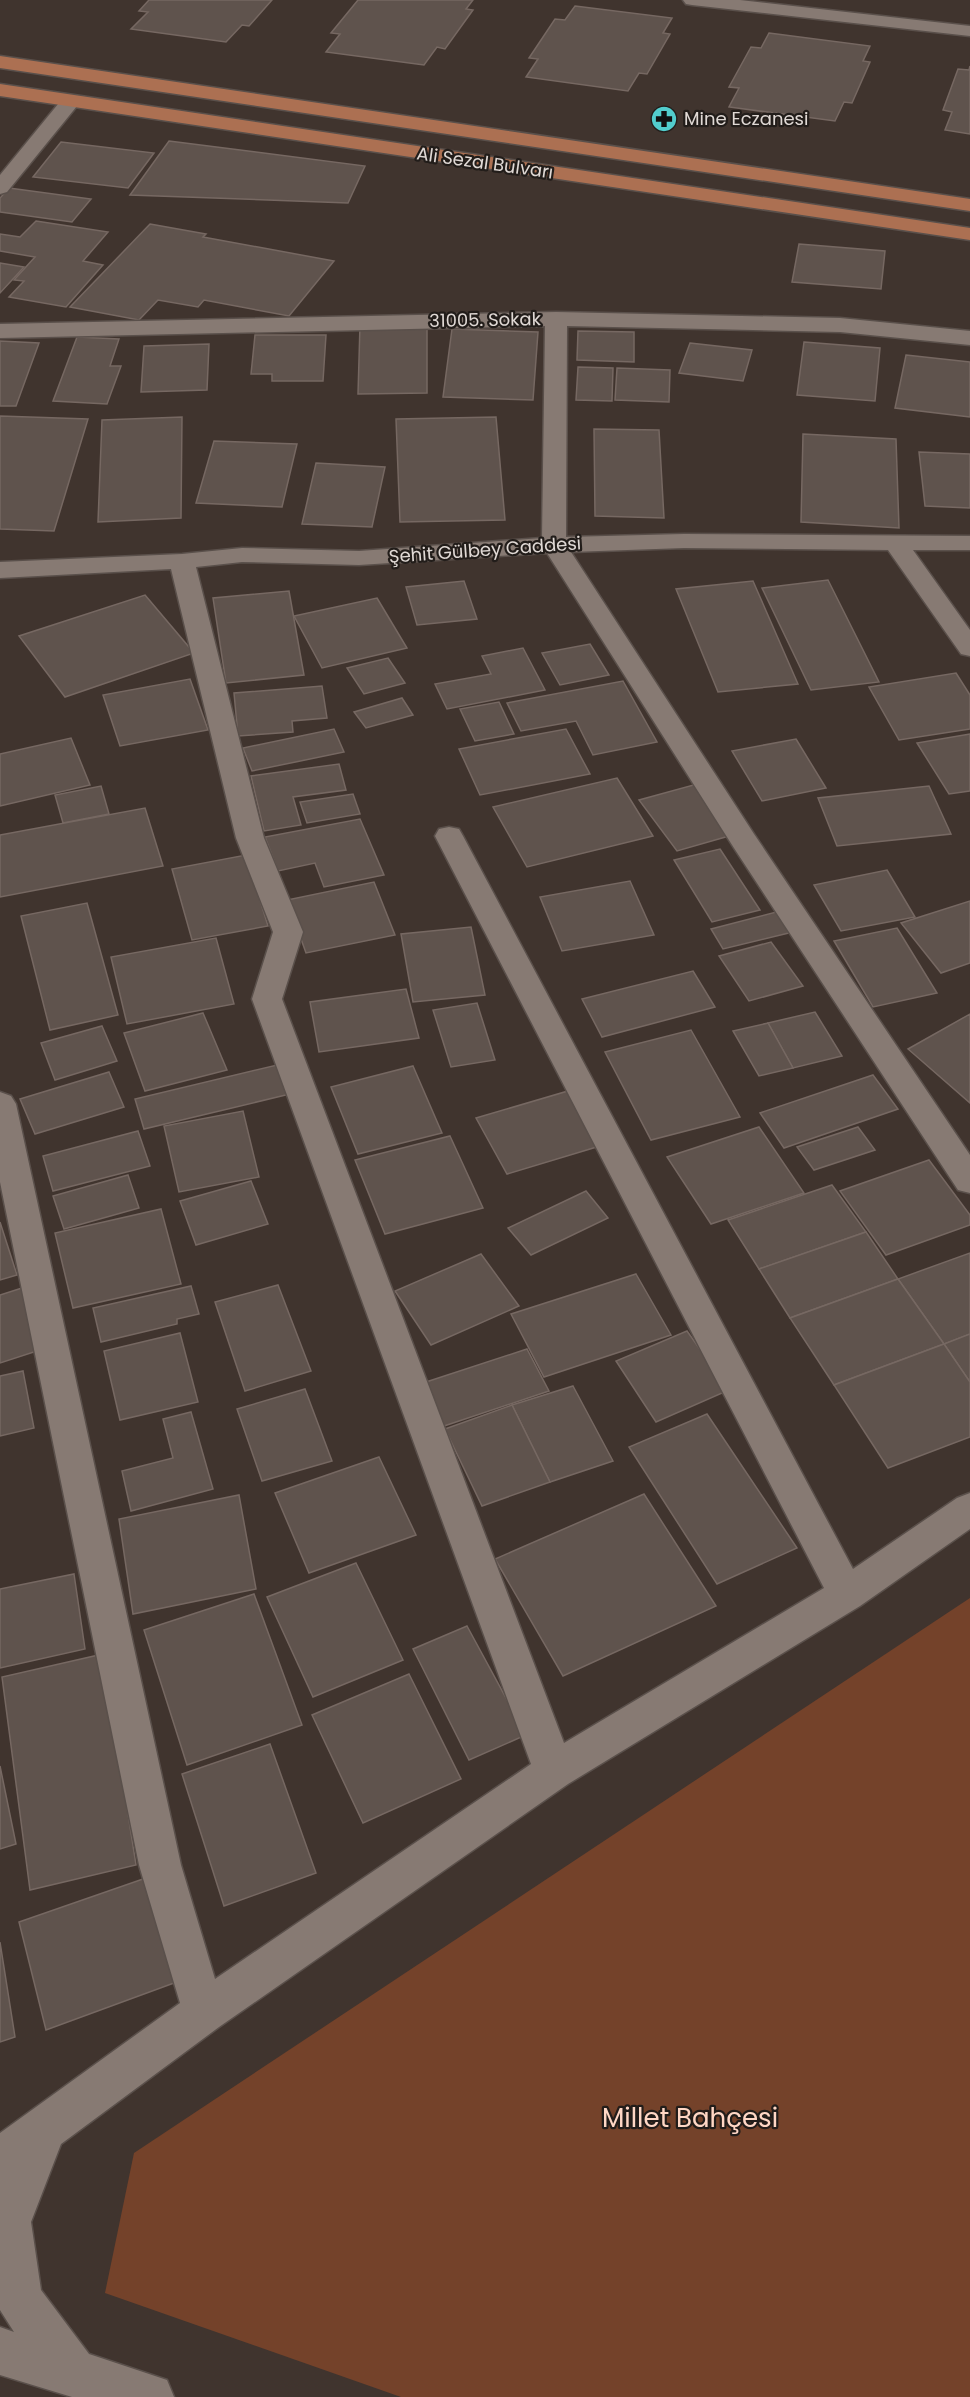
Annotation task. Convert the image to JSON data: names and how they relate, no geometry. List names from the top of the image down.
{
  "streets": {
    "main road": ["Ali Sezal Bulvarı"],
    "street": ["31005. Sokak", "Şehit Gülbey Caddesi"]
  },
  "parks": ["Millet Bahçesi"],
  "places": {
    "pharmacy": ["Mine Eczanesi"]
  }
}
